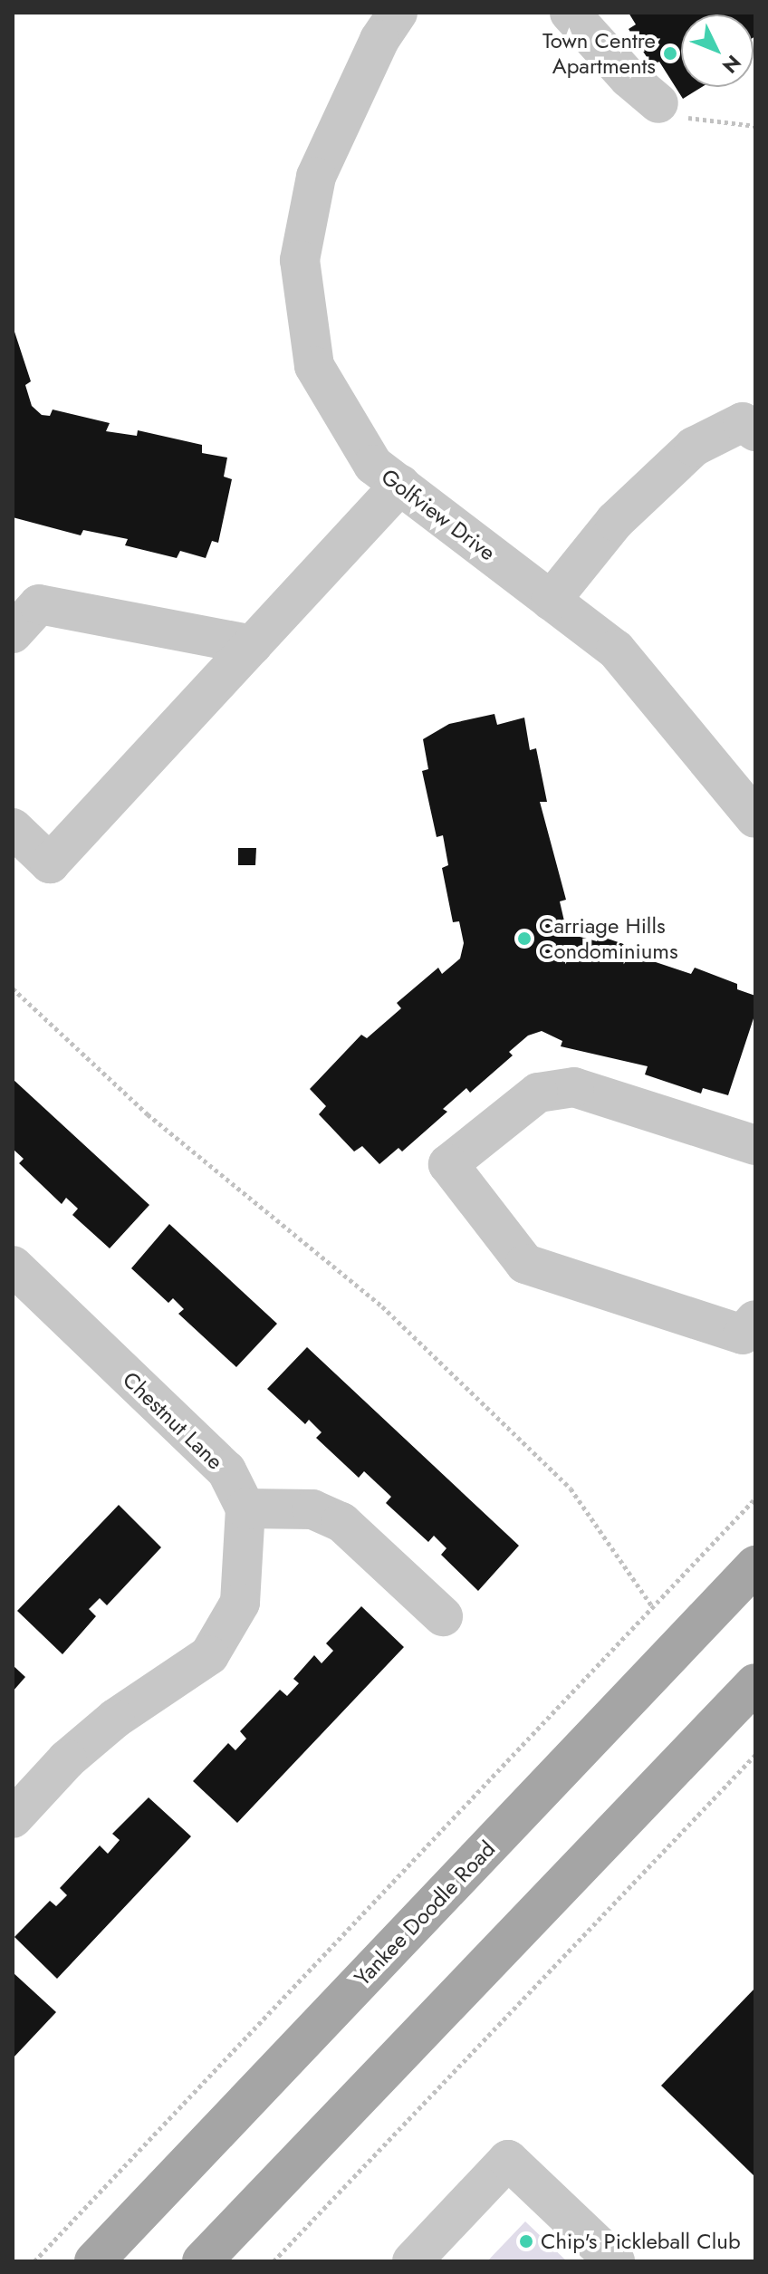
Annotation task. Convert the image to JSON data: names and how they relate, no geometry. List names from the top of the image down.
{
  "streets": {
    "main road": ["Yankee Doodle Road"],
    "street": ["Golfview Drive", "Chestnut Lane"]
  },
  "places": ["Town Centre Apartments", "Carriage Hills Condominiums", "Chip's Pickleball Club"],
  "north": "bottom right"
}
